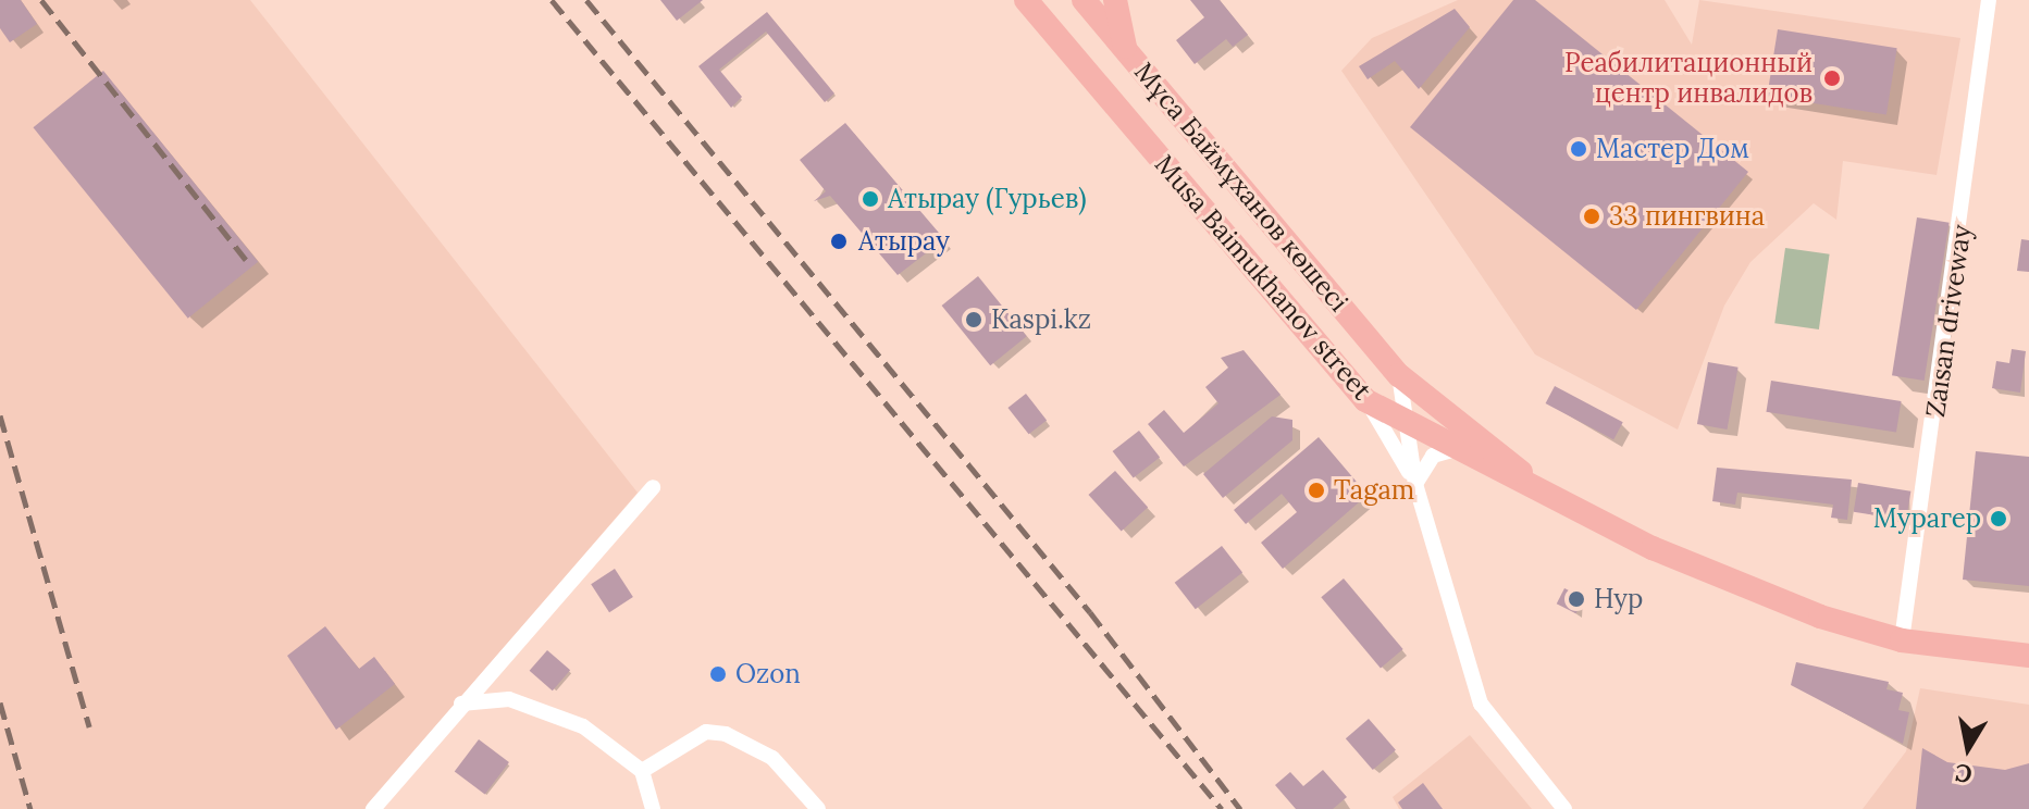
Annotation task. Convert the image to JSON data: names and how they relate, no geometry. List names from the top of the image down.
{
  "streets": {
    "main road": ["Мұса Баймұханов көшесі", "Musa Baimukhanov street"],
    "street": ["Zaısan driveway"]
  },
  "crossings": [
    ["Мұса Баймұханов көшесі", "Musa Baimukhanov street"],
    ["Musa Baimukhanov street", "Zaısan driveway"]
  ],
  "places": [
    "Реабилитационный центр инвалидов",
    "Мастер Дом",
    "Атырау (Гурьев)",
    "33 пингвина",
    "Атырау",
    "Kaspi.kz",
    "Tagam",
    "Мурагер",
    "Нур",
    "Ozon"
  ],
  "north": "bottom"
}
